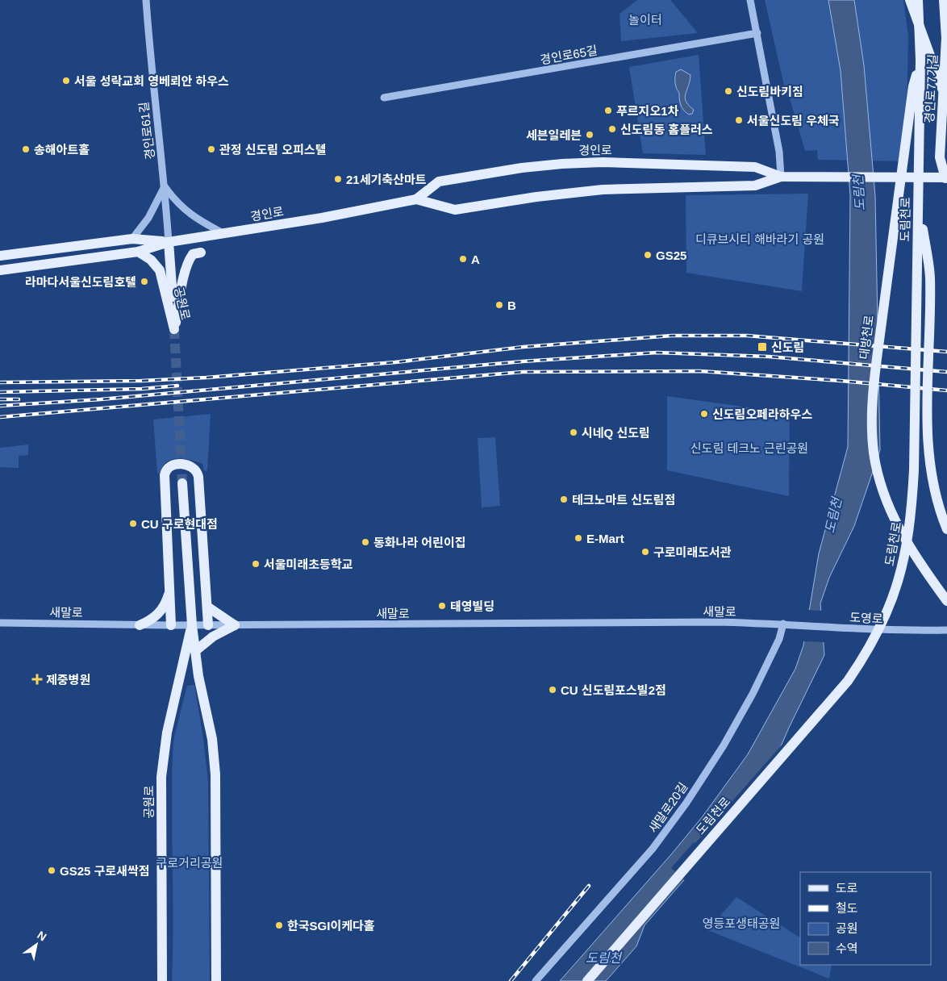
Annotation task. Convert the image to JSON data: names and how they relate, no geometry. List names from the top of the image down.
{
  "streets": {
    "main road": [
      "경인로77가길",
      "경인로",
      "도림천로",
      "공원로",
      "대방천로"
    ],
    "street": [
      "경인로65길",
      "경인로61길",
      "새말로",
      "도영로",
      "새말로20길"
    ]
  },
  "crossings": [
    ["경인로77가길", "경인로"],
    ["경인로61길", "경인로"],
    ["경인로", "공원로"],
    ["도림천로", "대방천로"],
    ["공원로", "새말로"],
    ["새말로", "도영로"],
    ["새말로", "새말로20길"],
    ["도영로", "새말로20길"]
  ],
  "water": ["도림천"],
  "parks": [
    "놀이터",
    "디큐브시티 해바라기 공원",
    "신도림 테크노 근린공원",
    "구로거리공원",
    "영등포생태공원"
  ],
  "places": {
    "other": [
      "서울 성락교회 영베뢰안 하우스",
      "신도림바키짐",
      "푸르지오1차",
      "서울신도림 우체국",
      "신도림동 홈플러스",
      "세븐일레븐",
      "송해아트홀",
      "관정 신도림 오피스텔",
      "21세기축산마트",
      "GS25",
      "A",
      "라마다서울신도림호텔",
      "B",
      "신도림오페라하우스",
      "시네Q 신도림",
      "테크노마트 신도림점",
      "CU 구로현대점",
      "E-Mart",
      "동화나라 어린이집",
      "구로미래도서관",
      "서울미래초등학교",
      "태영빌딩",
      "CU 신도림포스빌2점",
      "GS25 구로새싹점",
      "한국SGI이케다홀"
    ],
    "transit": ["신도림"],
    "health": ["제중병원"]
  },
  "legend": [
    "도로",
    "철도",
    "공원",
    "수역"
  ],
  "north": "top right"
}
